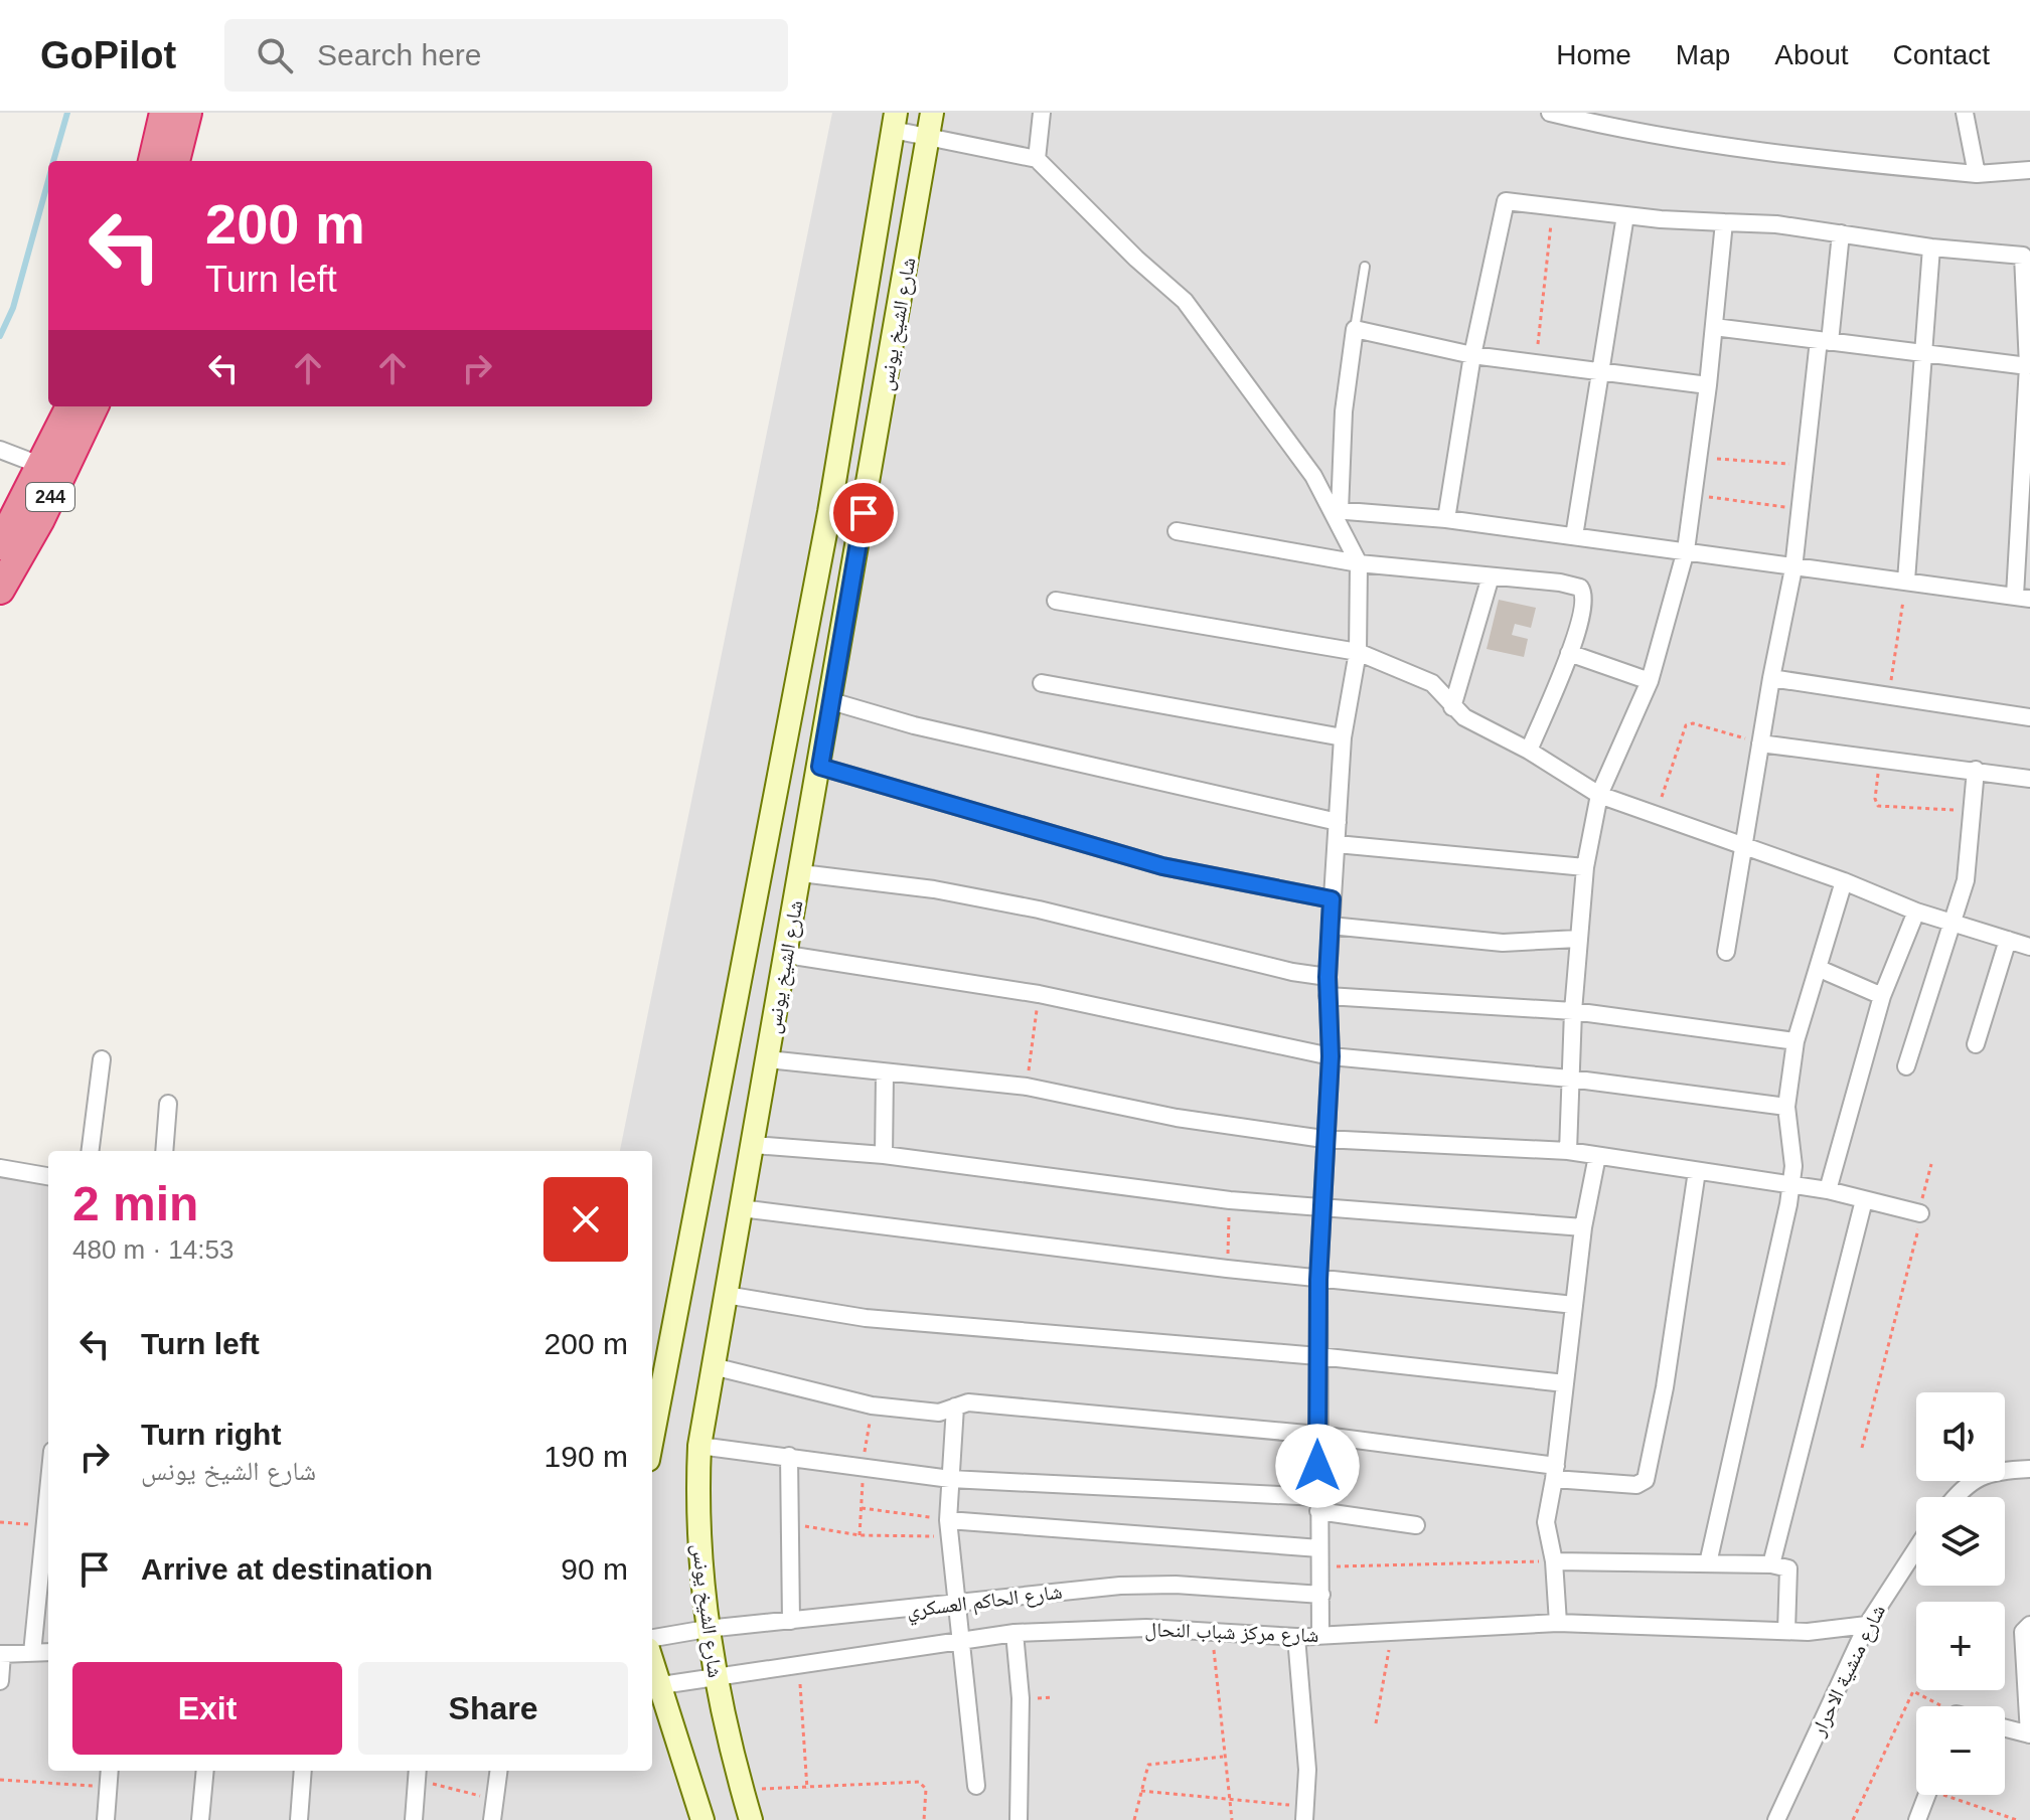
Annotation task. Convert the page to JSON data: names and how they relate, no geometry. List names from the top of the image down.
{
  "streets": {
    "highway": ["244"],
    "street": [
      "شارع الشيخ يونس",
      "شارع الحاكم العسكري",
      "شارع مركز شباب النحال",
      "شارع منشية الاحرار"
    ]
  },
  "crossings": [
    ["شارع الشيخ يونس", "شارع الحاكم العسكري"],
    ["شارع الشيخ يونس", "شارع مركز شباب النحال"],
    ["شارع مركز شباب النحال", "شارع منشية الاحرار"]
  ],
  "page": {
    "header": "GoPilot",
    "search": "Search here",
    "nav": [
      "Home",
      "Map",
      "About",
      "Contact"
    ],
    "turn": ["200 m", "Turn left"],
    "heading": ["2 min", "480 m · 14:53"],
    "list": [
      {
        "name": "Turn left",
        "value": "200 m"
      },
      {
        "name": "Turn right",
        "note": "شارع الشيخ يونس",
        "value": "190 m"
      },
      {
        "name": "Arrive at destination",
        "value": "90 m"
      }
    ],
    "map_buttons": ["+", "−"],
    "buttons": ["Exit", "Share"]
  }
}
